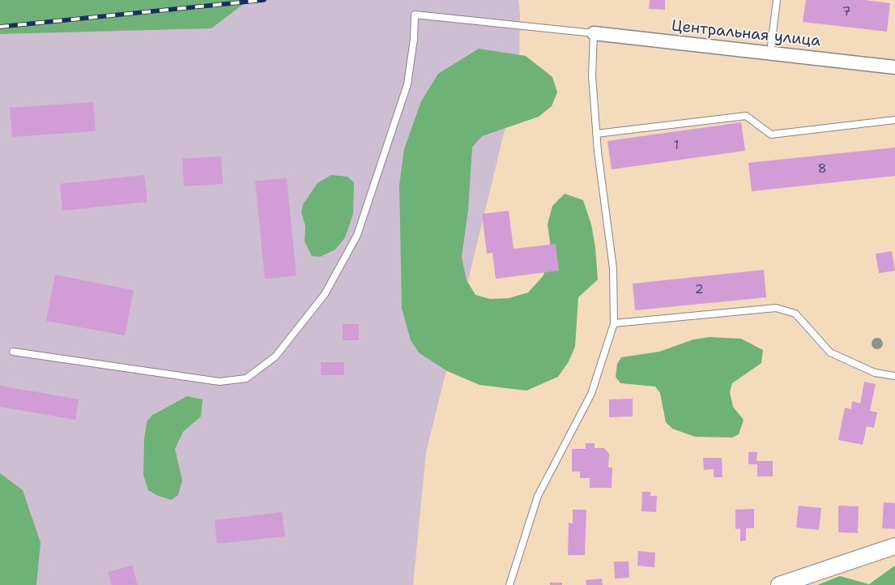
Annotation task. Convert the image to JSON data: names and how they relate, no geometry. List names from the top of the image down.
{
  "streets": {
    "street": ["Центральная улица"]
  },
  "house_numbers": [
    "7",
    "1",
    "8",
    "2"
  ]
}
